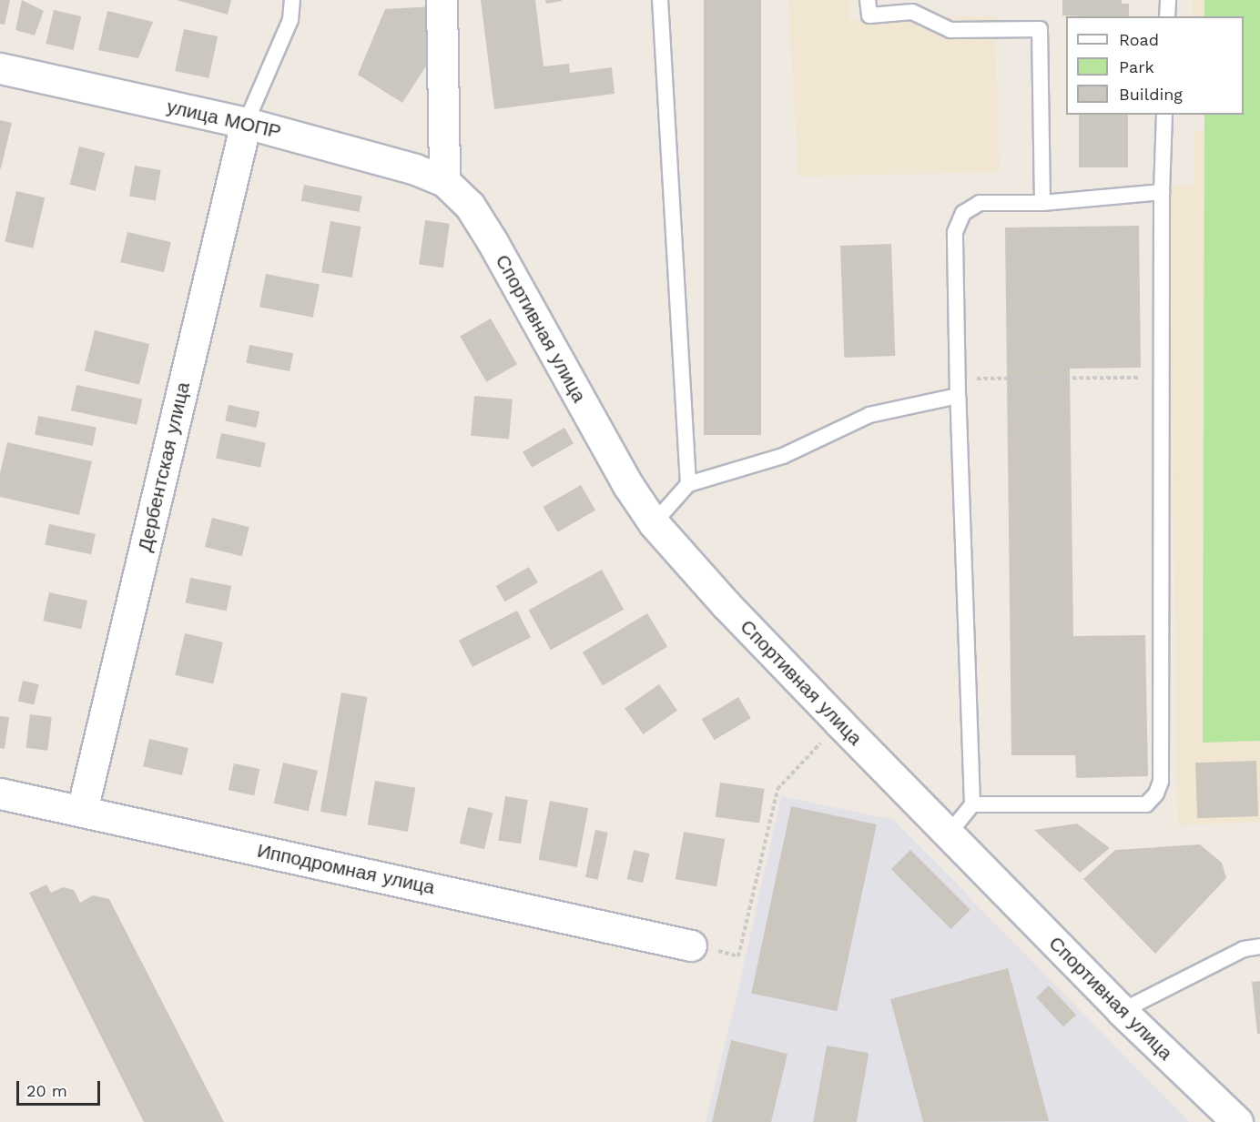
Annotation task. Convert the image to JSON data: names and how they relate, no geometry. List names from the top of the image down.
{
  "streets": {
    "main road": [
      "улица МОПР",
      "Спортивная улица",
      "Дербентская улица",
      "Ипподромная улица"
    ]
  },
  "crossings": [
    ["улица МОПР", "Спортивная улица"],
    ["улица МОПР", "Дербентская улица"],
    ["Дербентская улица", "Ипподромная улица"]
  ],
  "legend": ["Road", "Park", "Building"],
  "scale_bar": "20 m"
}
